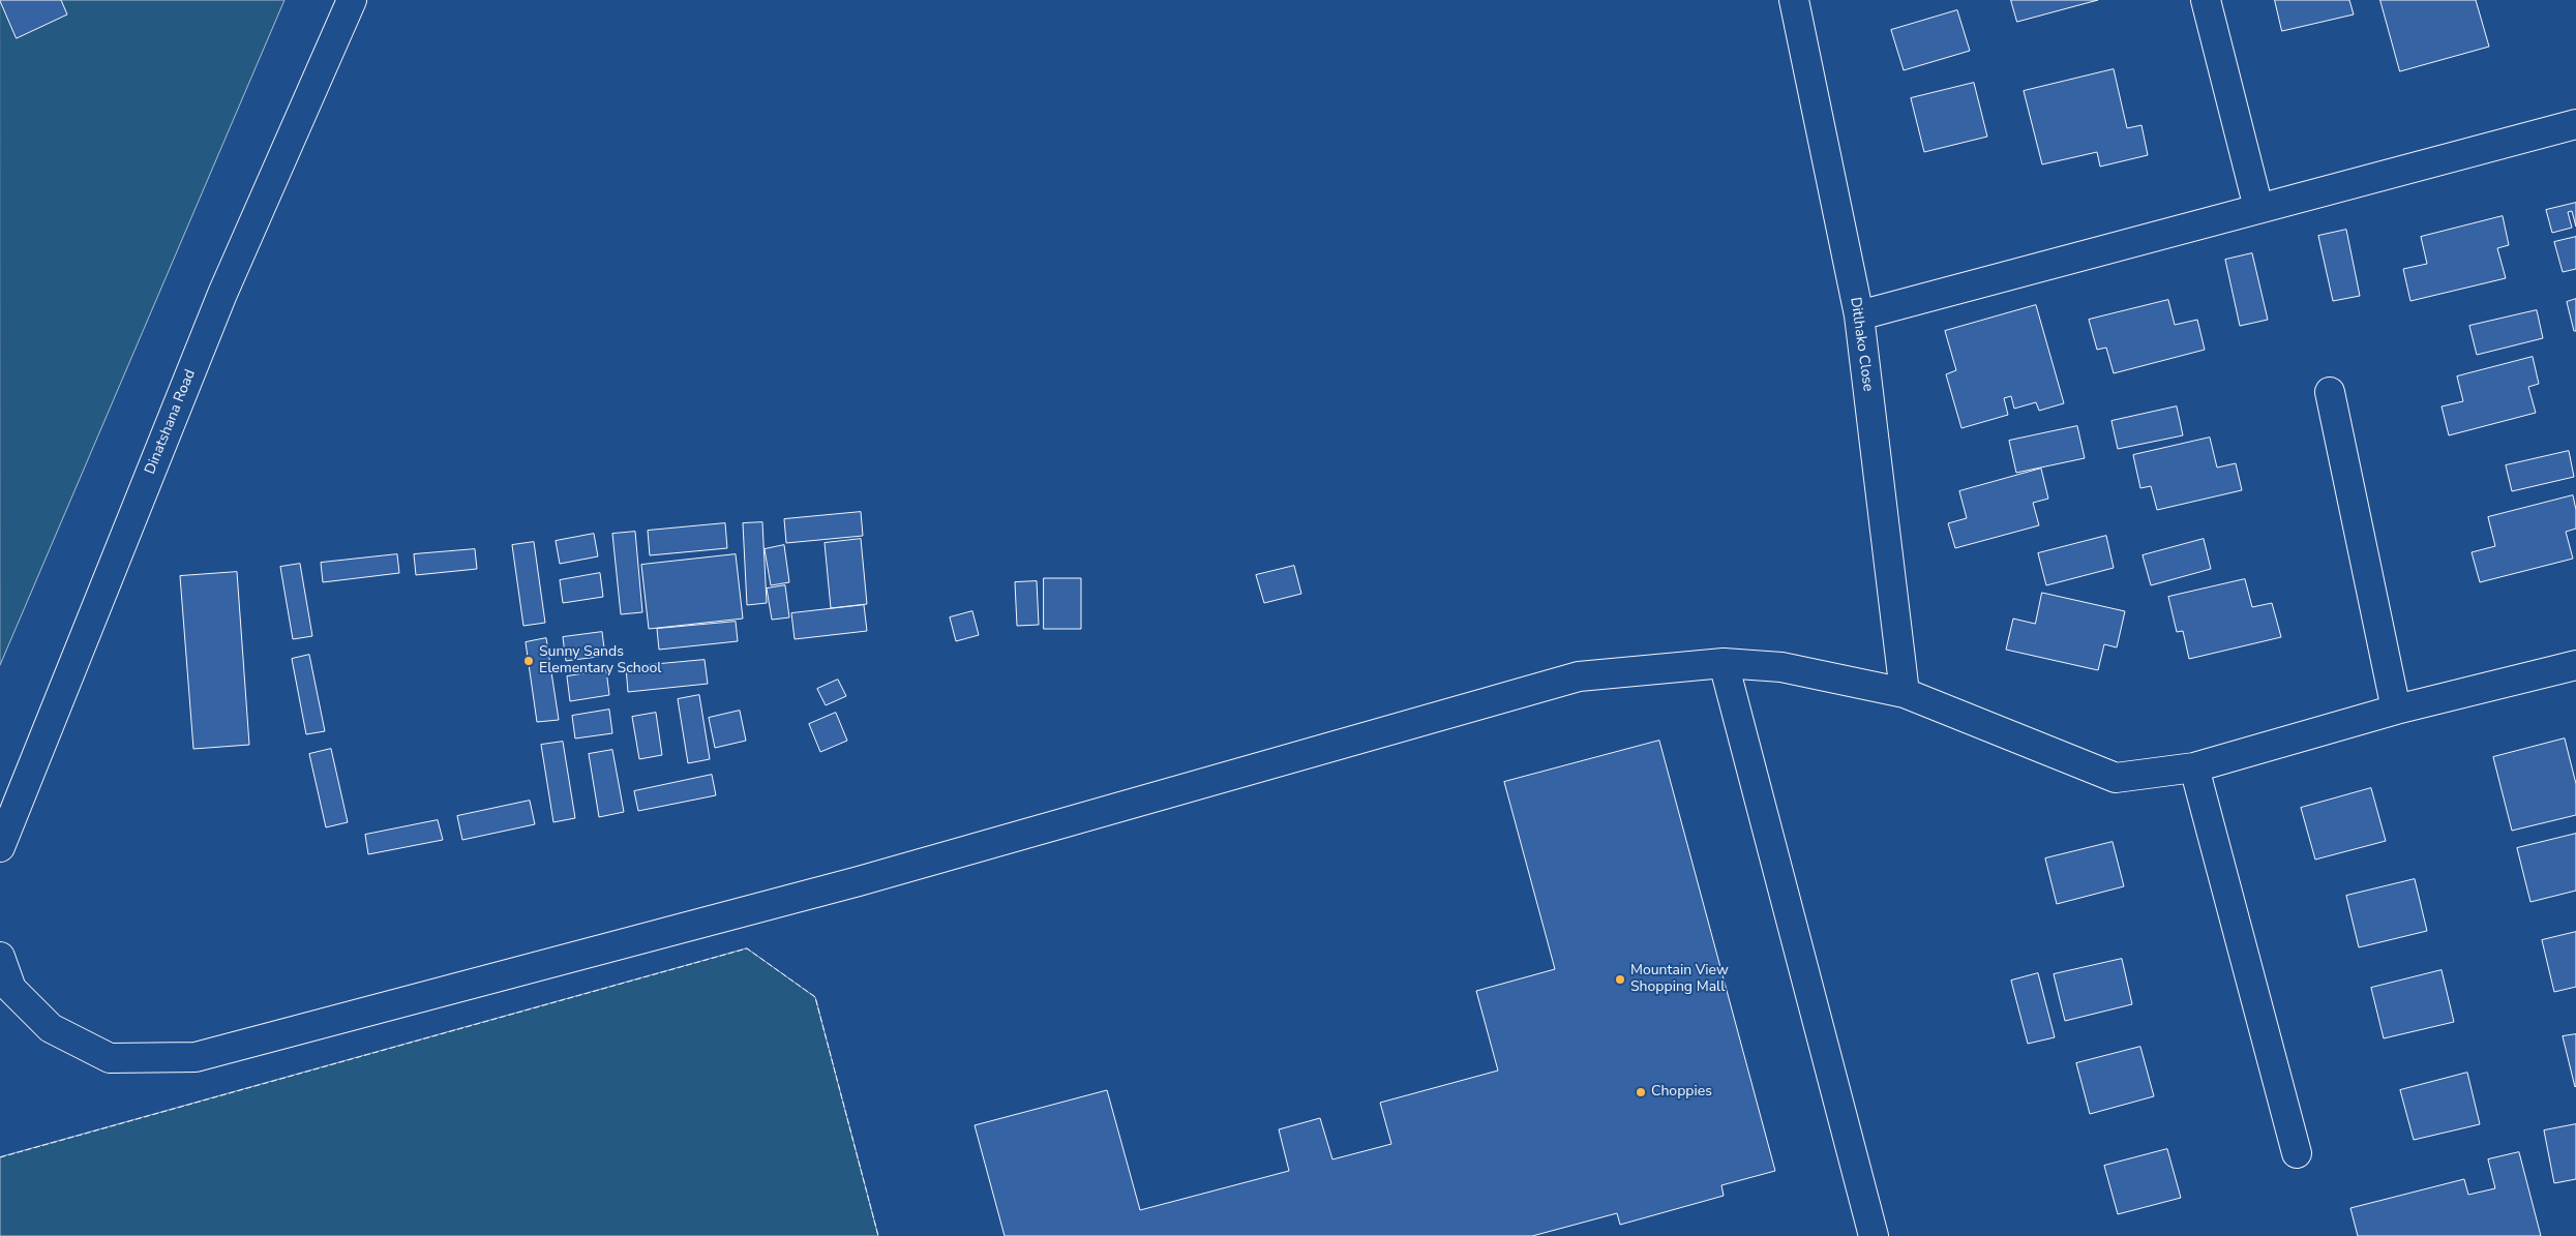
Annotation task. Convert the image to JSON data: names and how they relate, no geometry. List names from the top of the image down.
{
  "streets": {
    "street": ["Ditlhako Close", "Dinatshana Road"]
  },
  "places": ["Sunny Sands Elementary School", "Mountain View Shopping Mall", "Choppies"]
}
